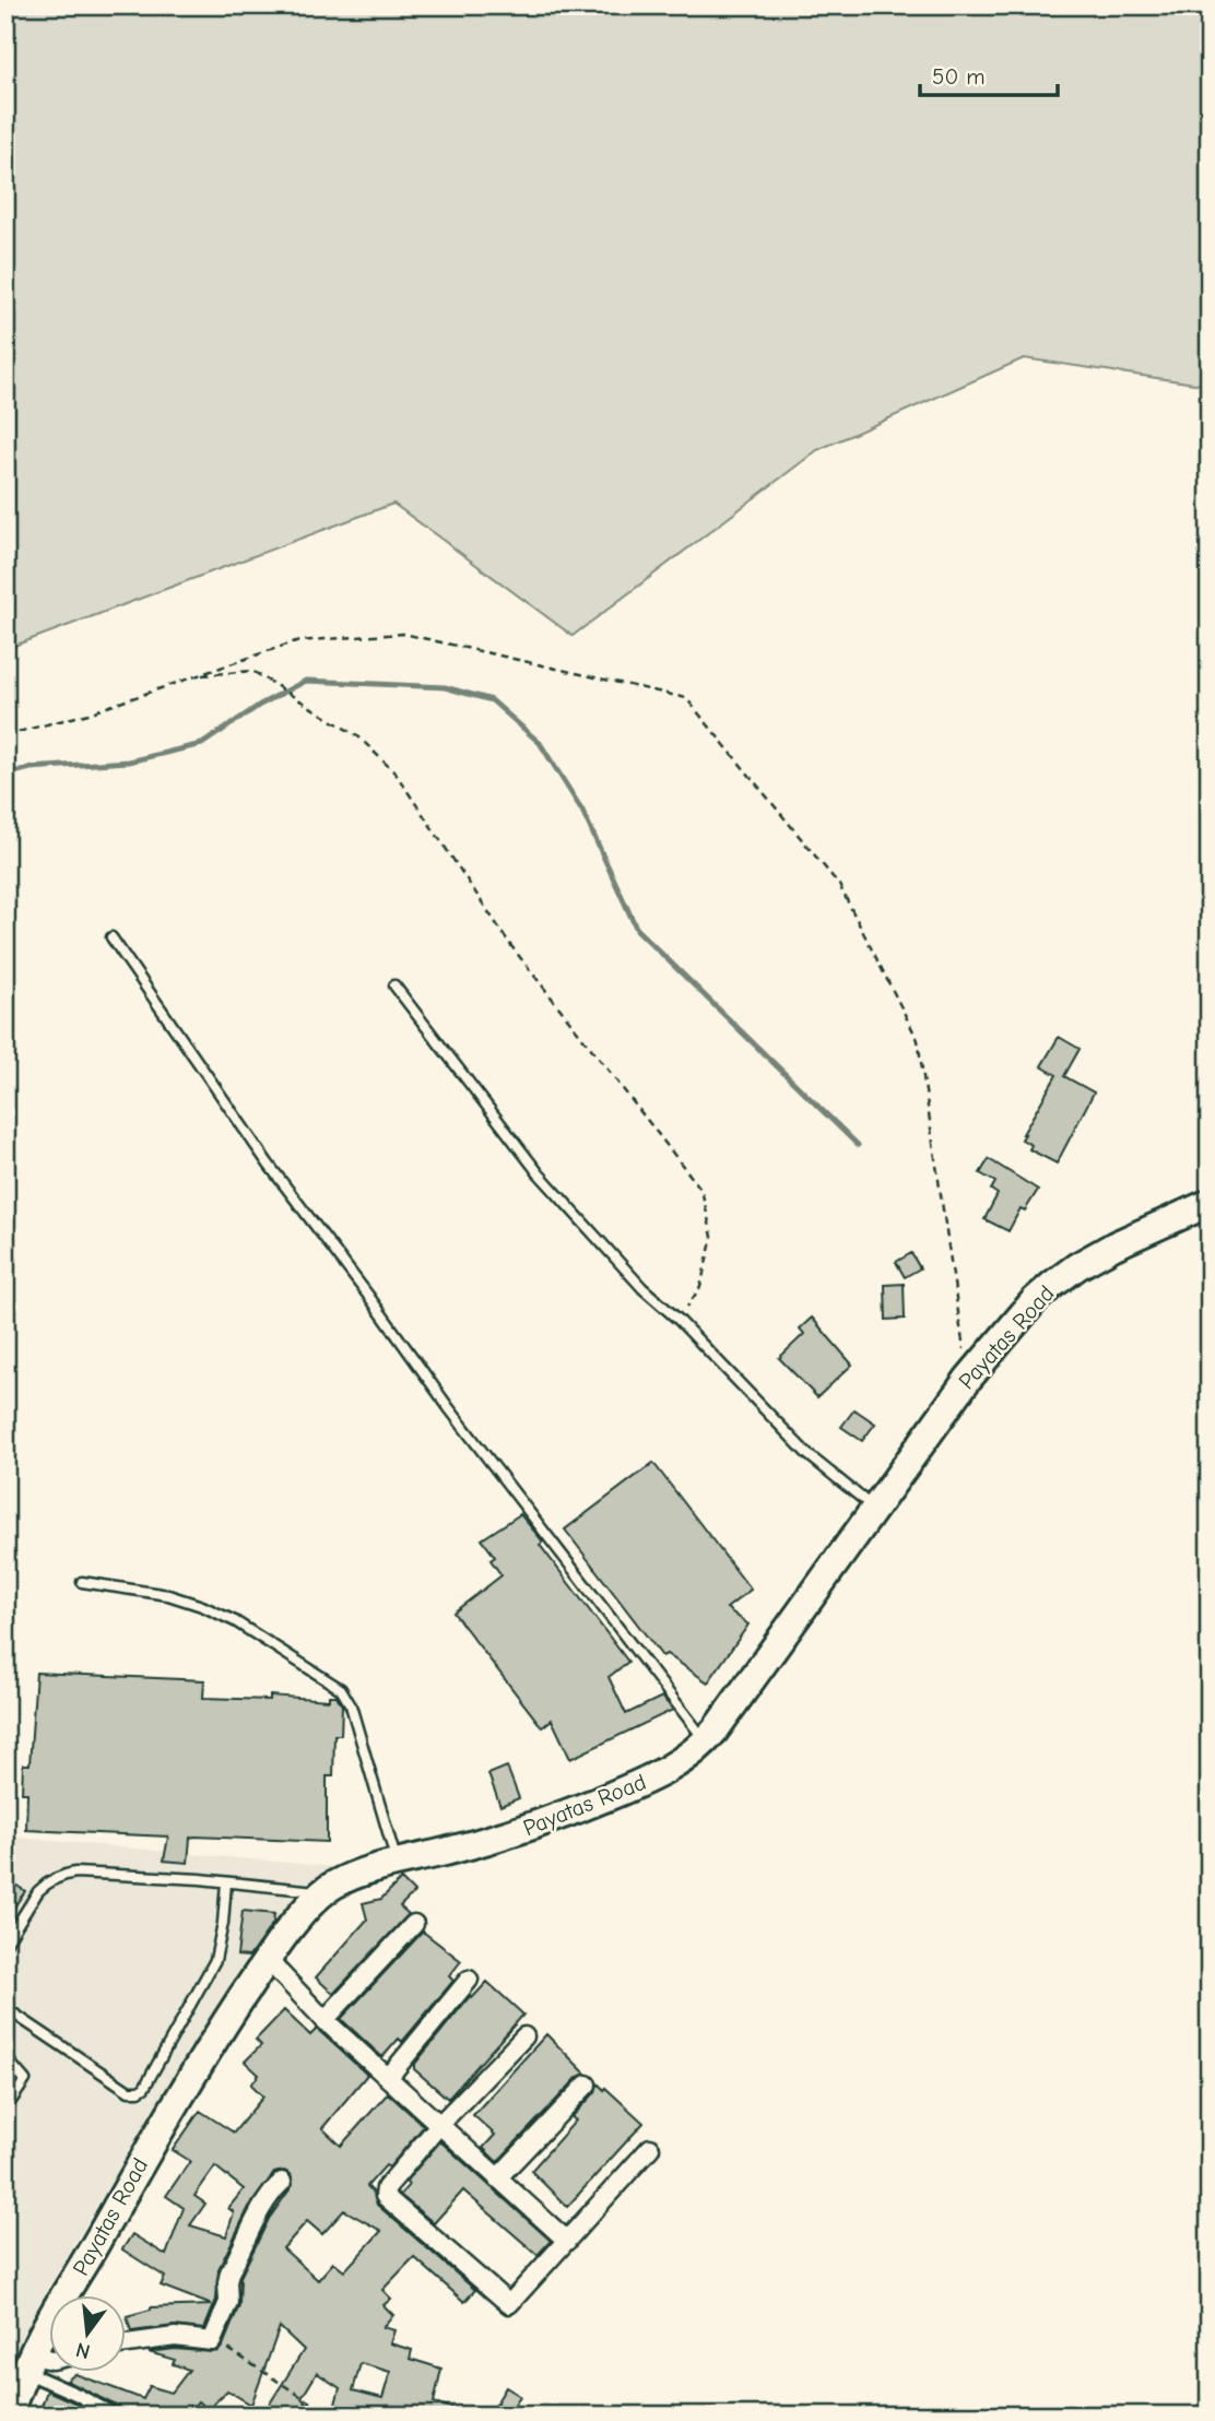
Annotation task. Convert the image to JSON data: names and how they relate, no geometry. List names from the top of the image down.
{
  "streets": {
    "main road": ["Payatas Road"]
  },
  "scale_bar": "50 m",
  "north": "bottom"
}
